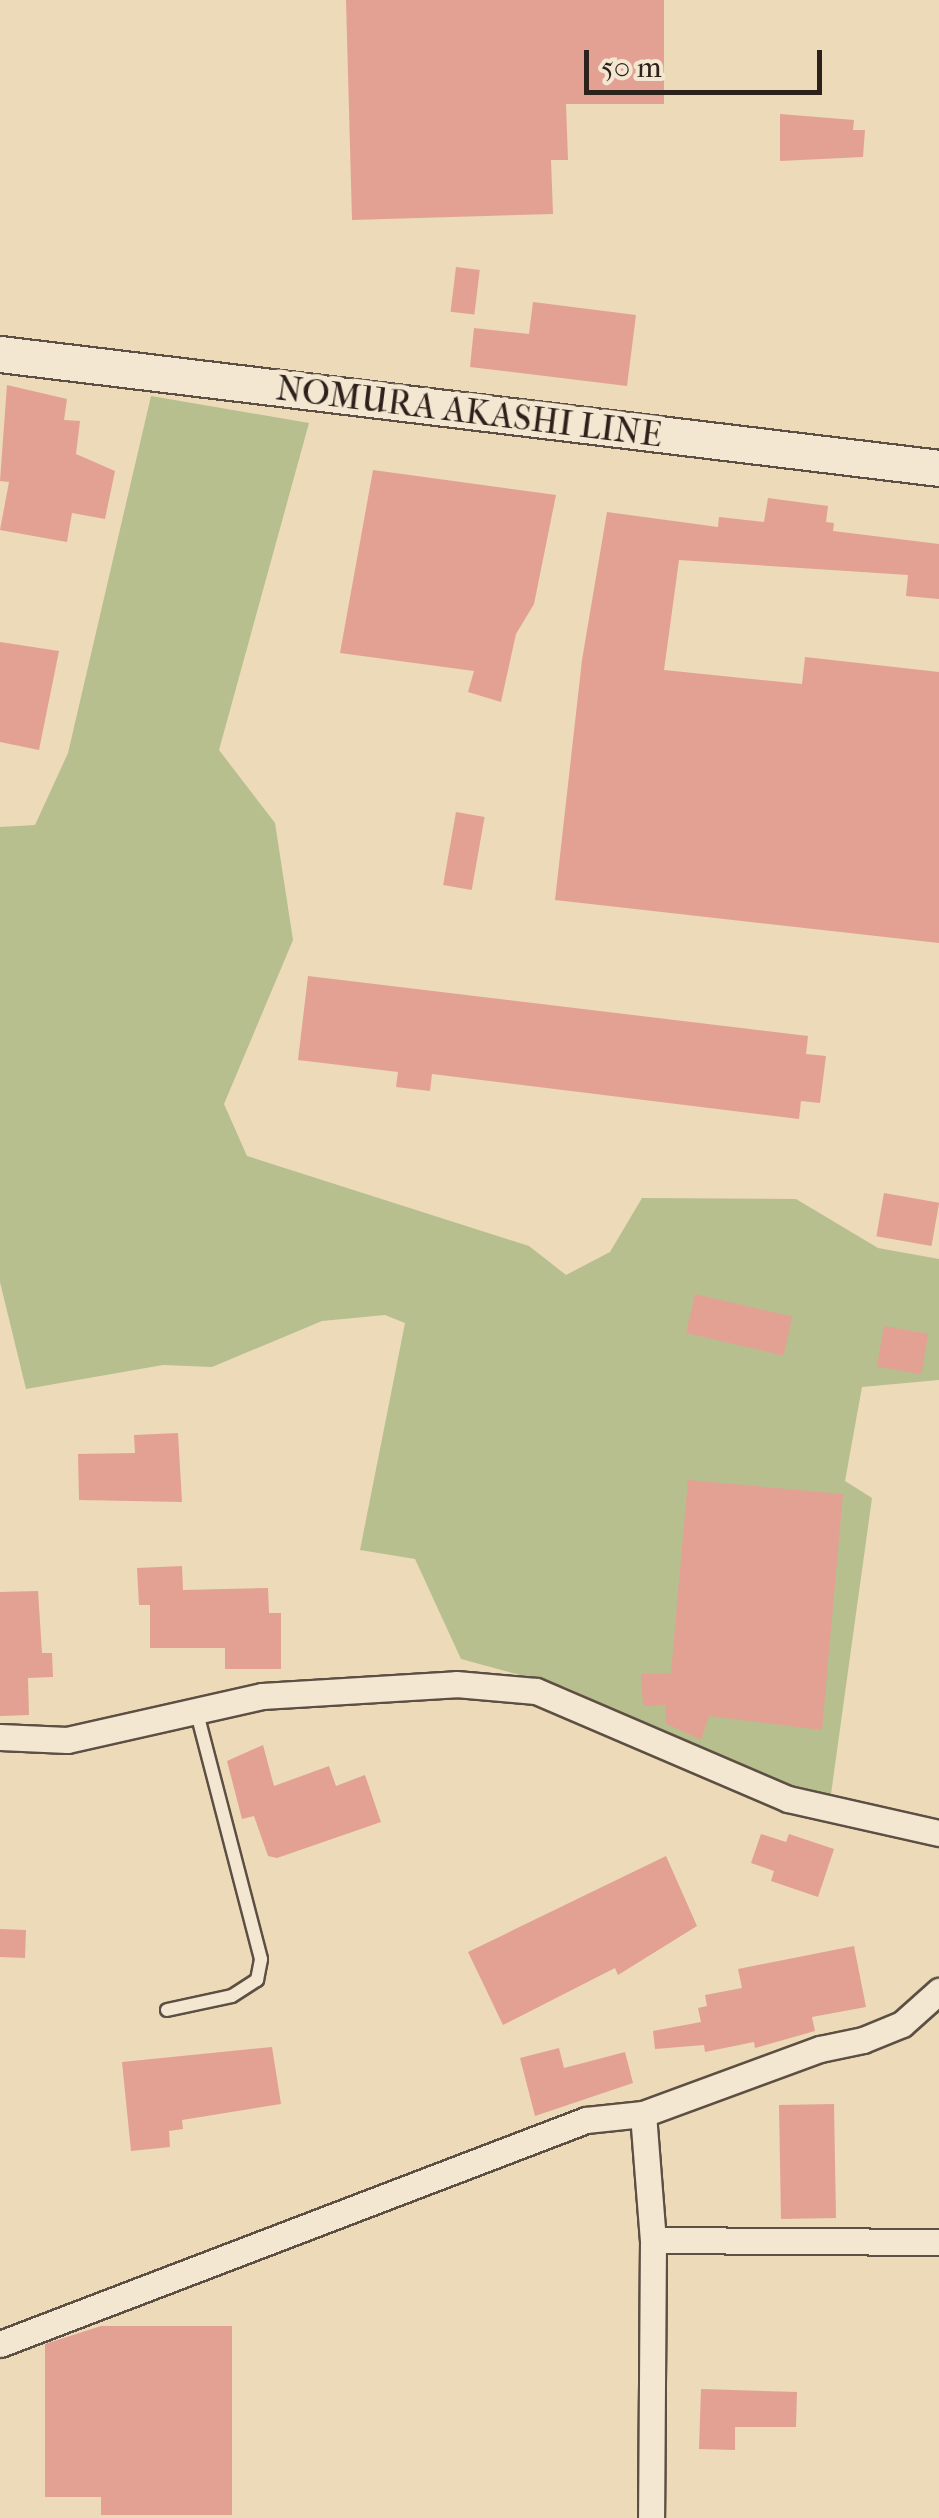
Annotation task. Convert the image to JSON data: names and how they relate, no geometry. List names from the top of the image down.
{
  "streets": {
    "main road": ["NOMURA AKASHI LINE"]
  },
  "scale_bar": "50 m"
}
